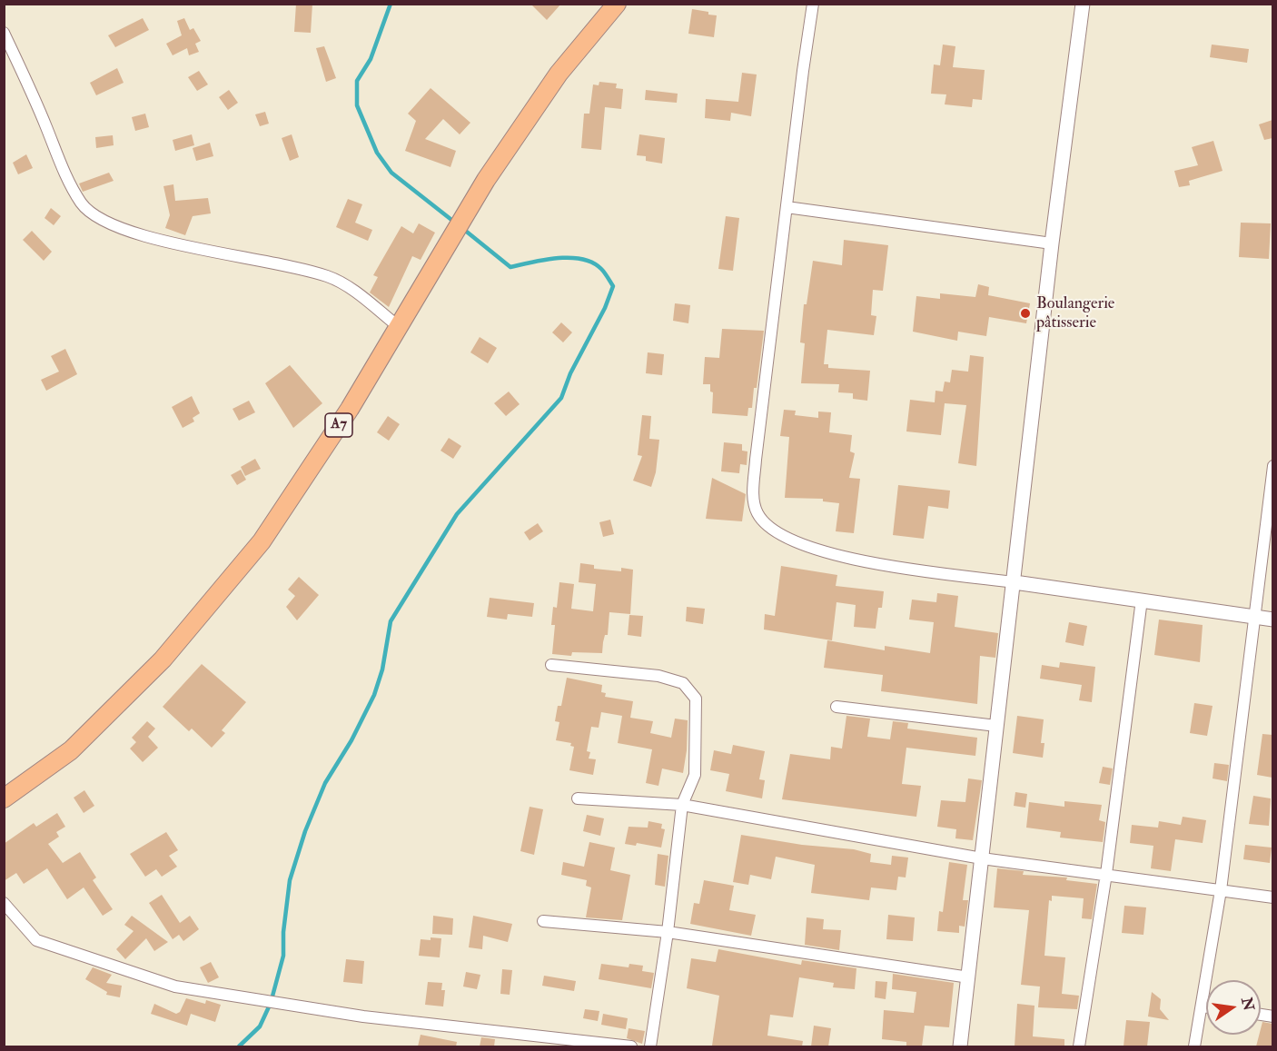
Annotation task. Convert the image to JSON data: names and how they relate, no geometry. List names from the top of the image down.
{
  "streets": {
    "main road": ["A7"]
  },
  "places": ["Boulangerie pâtisserie"],
  "north": "right"
}
